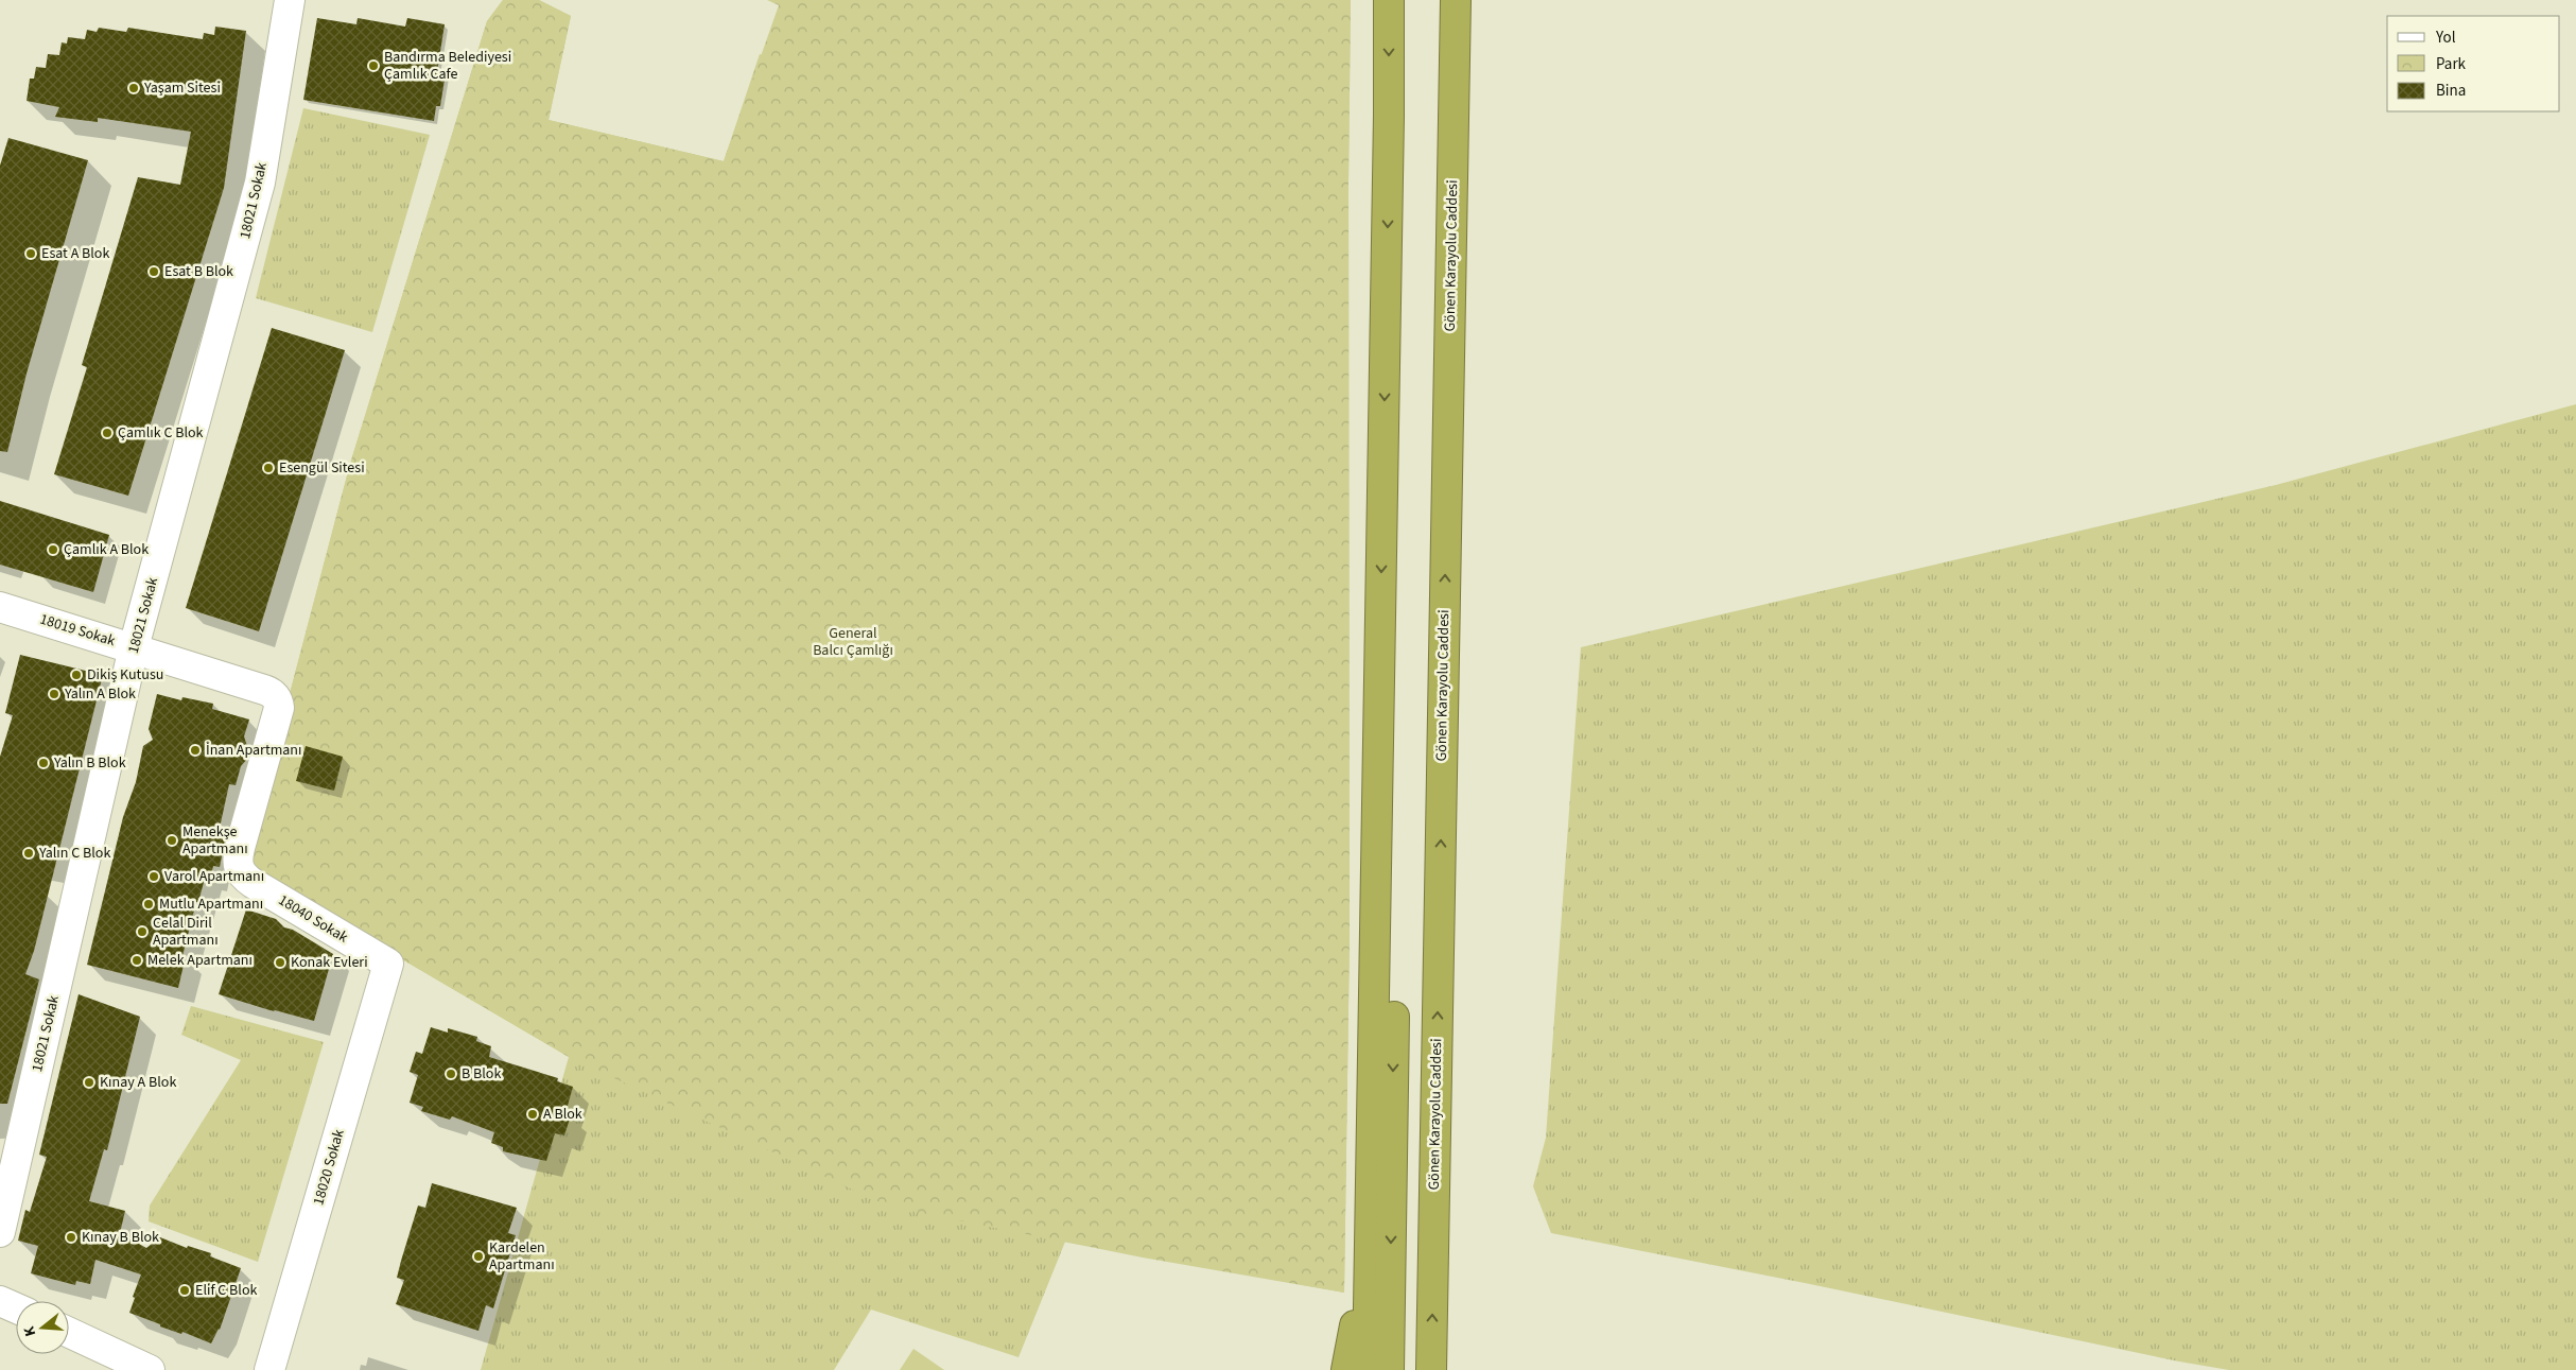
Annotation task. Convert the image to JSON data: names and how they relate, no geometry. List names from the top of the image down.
{
  "streets": {
    "highway": ["Gönen Karayolu Caddesi"],
    "street": [
      "18021 Sokak",
      "18019 Sokak",
      "18040 Sokak",
      "18020 Sokak"
    ]
  },
  "crossings": [
    ["18021 Sokak", "18019 Sokak"],
    ["18019 Sokak", "18040 Sokak"],
    ["18040 Sokak", "18020 Sokak"]
  ],
  "parks": ["General Balcı Çamlığı"],
  "places": [
    "Bandırma Belediyesi Çamlık Cafe",
    "Yaşam Sitesi",
    "Esat A Blok",
    "Esat B Blok",
    "Çamlık C Blok",
    "Esengül Sitesi",
    "Çamlık A Blok",
    "Dikiş Kutusu",
    "Yalın A Blok",
    "İnan Apartmanı",
    "Yalın B Blok",
    "Menekşe Apartmanı",
    "Yalın C Blok",
    "Varol Apartmanı",
    "Mutlu Apartmanı",
    "Celal Diril Apartmanı",
    "Melek Apartmanı",
    "Konak Evleri",
    "B Blok",
    "Kınay A Blok",
    "A Blok",
    "Kınay B Blok",
    "Kardelen Apartmanı",
    "Elif C Blok"
  ],
  "legend": ["Yol", "Park", "Bina"],
  "north": "left"
}
